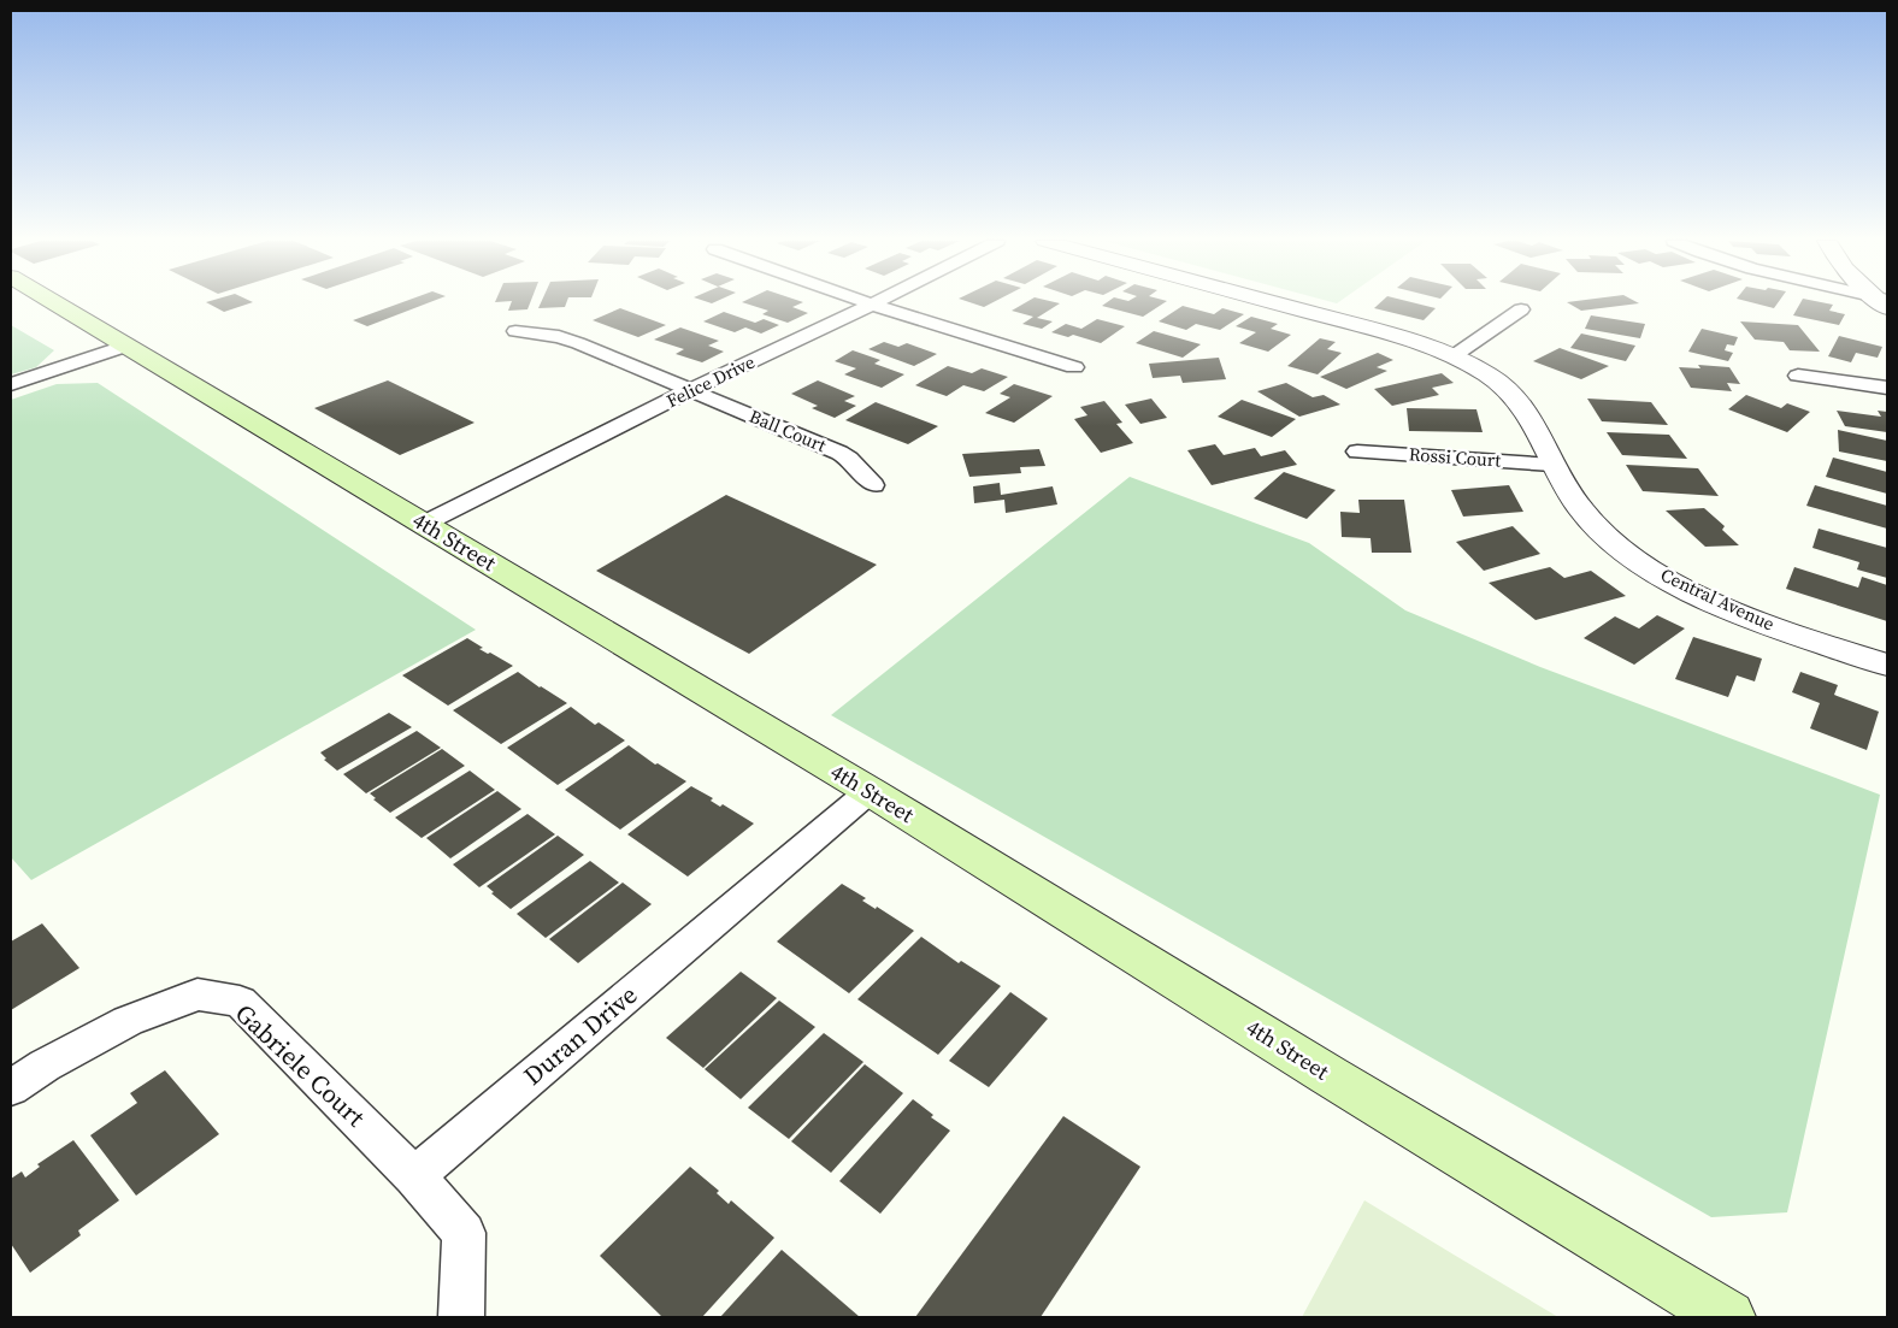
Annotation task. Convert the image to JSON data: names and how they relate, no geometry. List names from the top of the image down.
{
  "streets": {
    "main road": ["4th Street"],
    "street": [
      "Felice Drive",
      "Ball Court",
      "Rossi Court",
      "Central Avenue",
      "Duran Drive",
      "Gabriele Court"
    ]
  },
  "crossings": [
    ["Felice Drive", "Ball Court"],
    ["Felice Drive", "4th Street"],
    ["Rossi Court", "Central Avenue"],
    ["4th Street", "Duran Drive"],
    ["Duran Drive", "Gabriele Court"]
  ]
}
